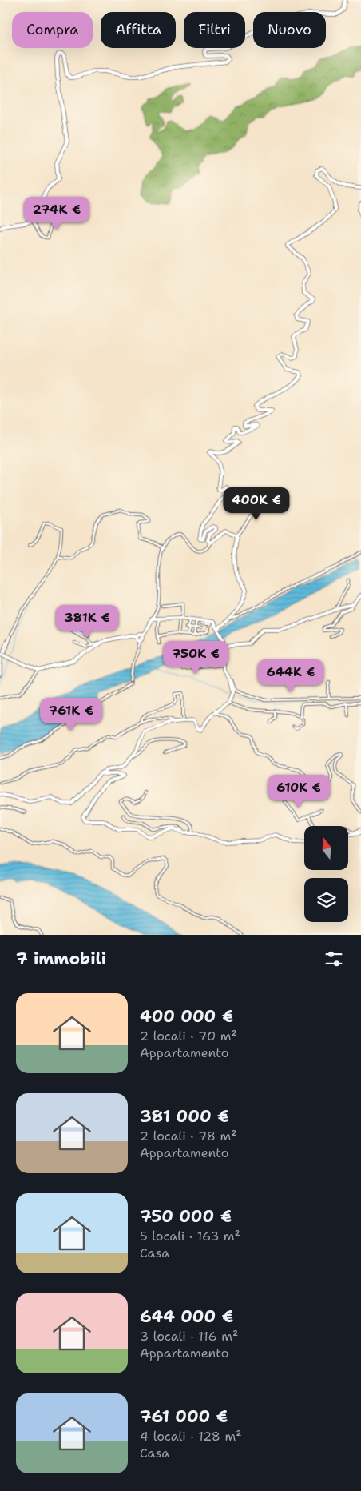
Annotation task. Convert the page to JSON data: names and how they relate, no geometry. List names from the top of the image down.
{
  "north": "top",
  "page": {
    "chip": [
      "Compra",
      "Affitta",
      "Filtri",
      "Nuovo"
    ],
    "price": [
      "274K €",
      "400K €",
      "381K €",
      "750K €",
      "644K €",
      "761K €",
      "610K €"
    ],
    "heading": "7 immobili",
    "list": [
      {
        "name": "400 000 €",
        "note": "2 locali · 70 m² · Appartamento"
      },
      {
        "name": "381 000 €",
        "note": "2 locali · 78 m² · Appartamento"
      },
      {
        "name": "750 000 €",
        "note": "5 locali · 163 m² · Casa"
      },
      {
        "name": "644 000 €",
        "note": "3 locali · 116 m² · Appartamento"
      },
      {
        "name": "761 000 €",
        "note": "4 locali · 128 m² · Casa"
      }
    ]
  }
}
